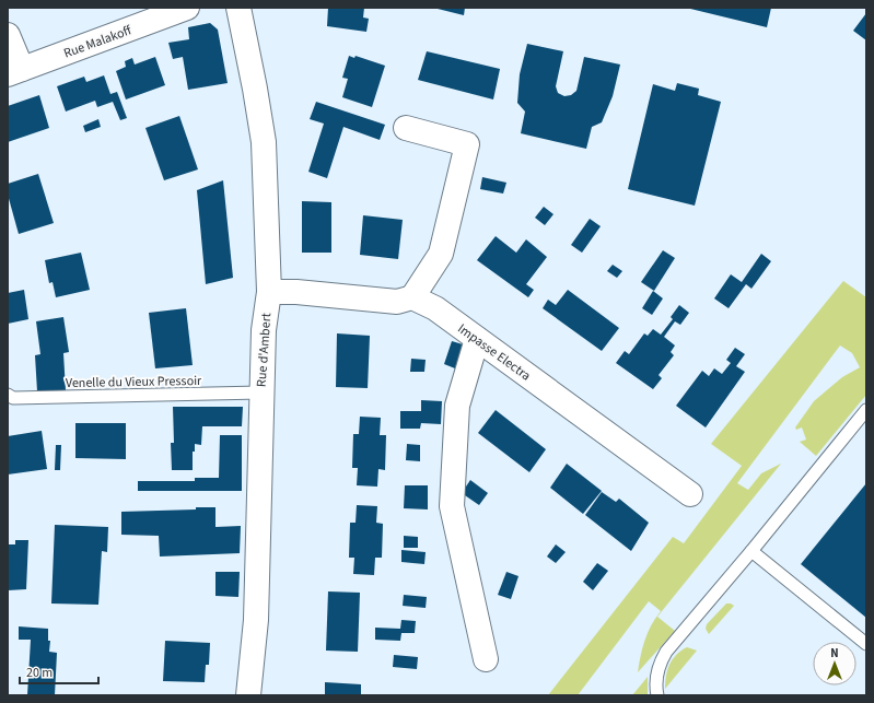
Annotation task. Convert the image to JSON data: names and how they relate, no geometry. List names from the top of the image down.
{
  "streets": {
    "street": ["Rue Malakoff", "Rue d'Ambert", "Impasse Electra"],
    "lane": ["Venelle du Vieux Pressoir"]
  },
  "crossings": [
    ["Rue d'Ambert", "Venelle du Vieux Pressoir"]
  ],
  "scale_bar": "20 m",
  "north": "top"
}
